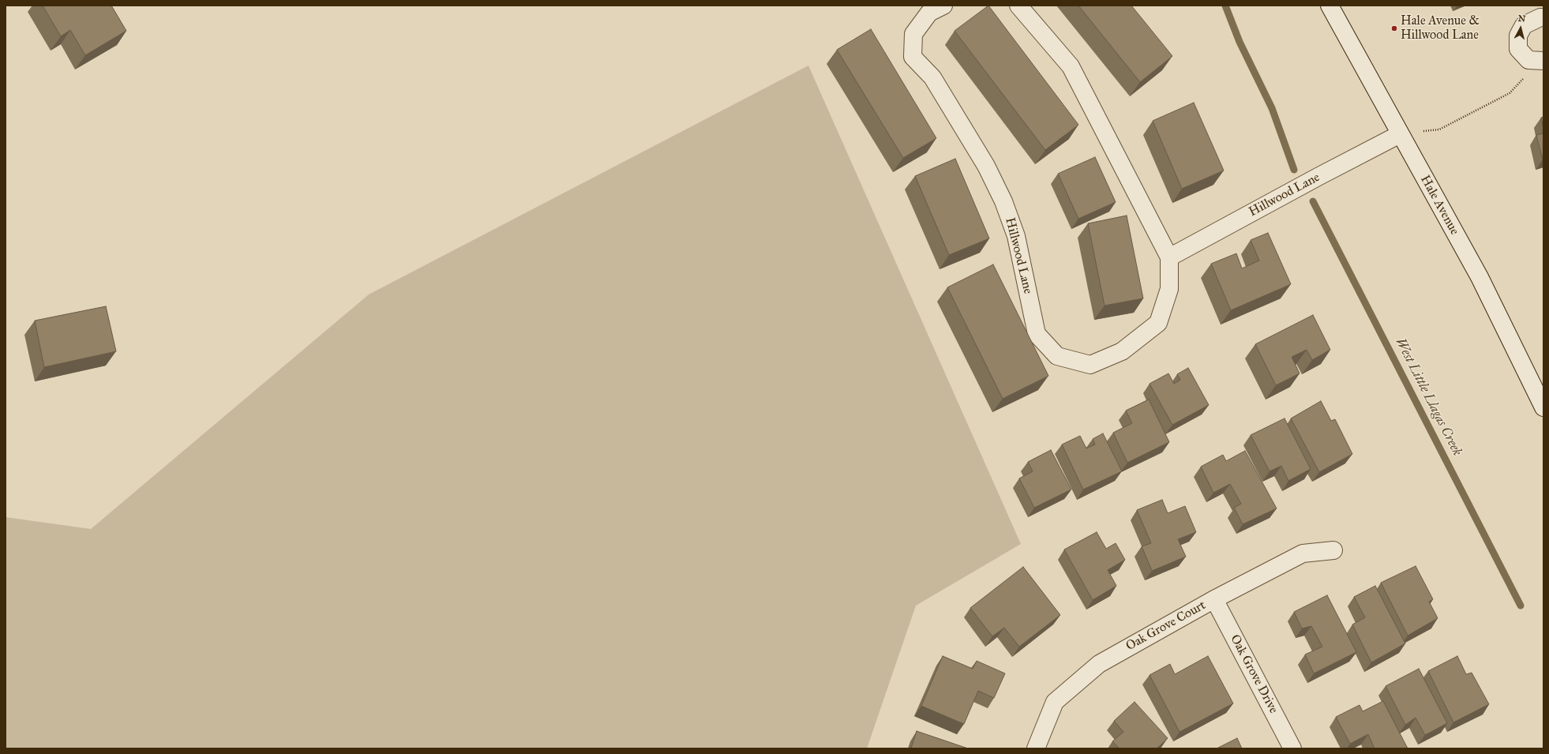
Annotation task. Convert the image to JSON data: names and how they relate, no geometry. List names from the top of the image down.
{
  "streets": {
    "street": [
      "Hillwood Lane",
      "Hale Avenue",
      "Oak Grove Court",
      "Oak Grove Drive"
    ]
  },
  "crossings": [
    ["Hillwood Lane", "Hale Avenue"],
    ["Oak Grove Court", "Oak Grove Drive"]
  ],
  "water": ["West Little Llagas Creek"],
  "places": ["Hale Avenue & Hillwood Lane"],
  "north": "top"
}
